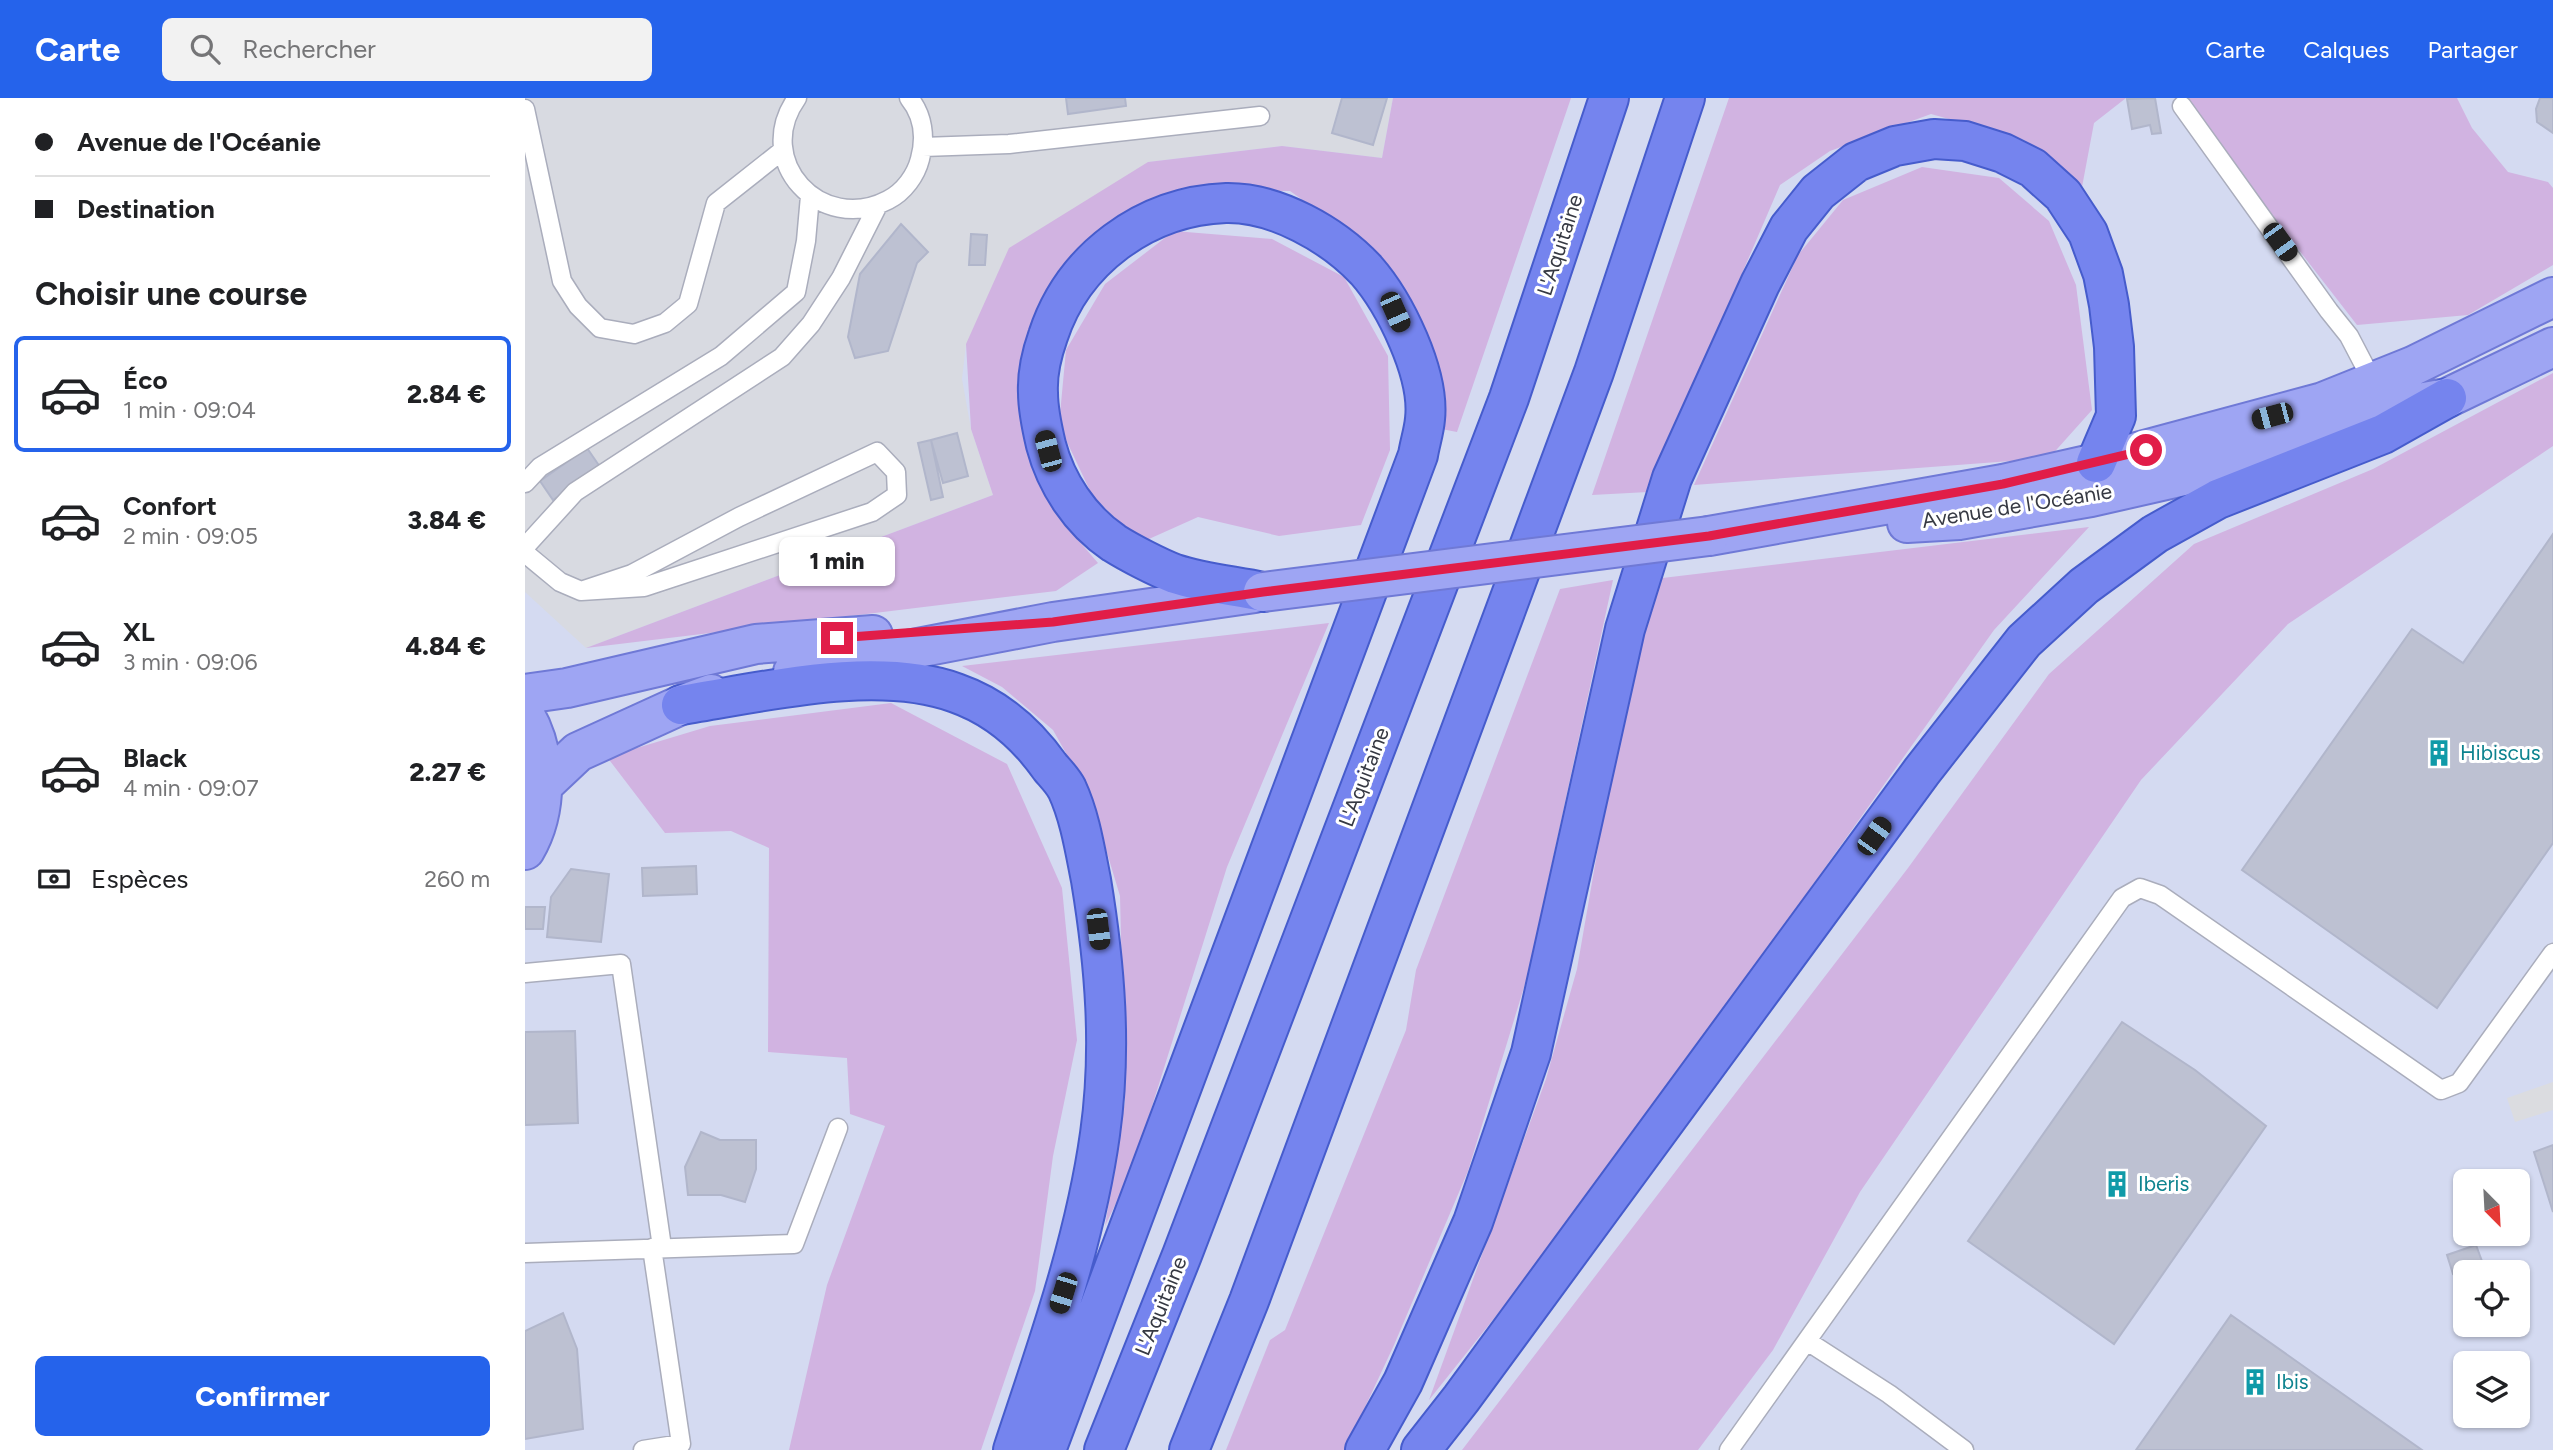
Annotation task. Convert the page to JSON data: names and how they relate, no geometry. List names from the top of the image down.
{
  "streets": {
    "highway": ["L'Aquitaine"],
    "main road": ["Avenue de l'Océanie"]
  },
  "places": {
    "building": ["Hibiscus", "Iberis", "Ibis"]
  },
  "north": "bottom right",
  "page": {
    "header": "Carte",
    "search": "Rechercher",
    "nav": ["Carte", "Calques", "Partager"],
    "banner": ["Avenue de l'Océanie", "Destination"],
    "heading": "Choisir une course",
    "list": [
      {
        "name": "Éco",
        "note": "1 min · 09:04",
        "value": "2.84 €"
      },
      {
        "name": "Confort",
        "note": "2 min · 09:05",
        "value": "3.84 €"
      },
      {
        "name": "XL",
        "note": "3 min · 09:06",
        "value": "4.84 €"
      },
      {
        "name": "Black",
        "note": "4 min · 09:07",
        "value": "2.27 €"
      }
    ],
    "bubble": "1 min",
    "pay": ["Espèces", "260 m"],
    "buttons": "Confirmer"
  }
}
